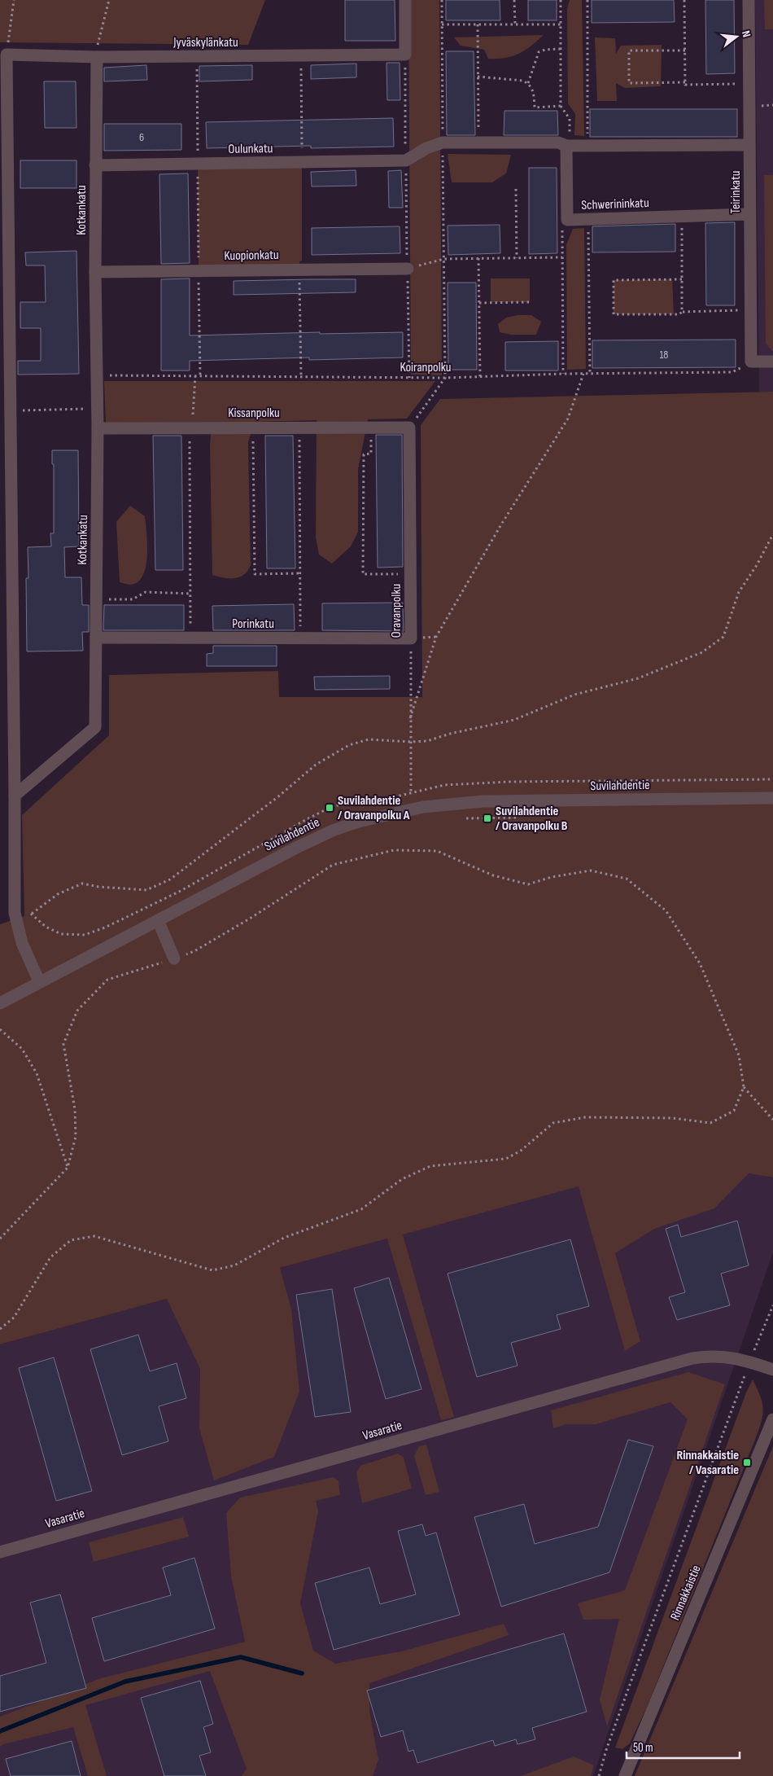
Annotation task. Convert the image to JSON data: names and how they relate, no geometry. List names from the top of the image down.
{
  "streets": {
    "street": [
      "Jyväskylänkatu",
      "Oulunkatu",
      "Teirinkatu",
      "Schwerininkatu",
      "Kotkankatu",
      "Kuopionkatu",
      "Kissanpolku",
      "Oravanpolku",
      "Porinkatu",
      "Suvilahdentie",
      "Vasaratie",
      "Rinnakkaistie"
    ],
    "path": ["Koiranpolku"]
  },
  "crossings": [
    ["Jyväskylänkatu", "Kotkankatu"],
    ["Oulunkatu", "Kotkankatu"],
    ["Teirinkatu", "Schwerininkatu"],
    ["Teirinkatu", "Koiranpolku"],
    ["Kotkankatu", "Kuopionkatu"],
    ["Kotkankatu", "Koiranpolku"],
    ["Kotkankatu", "Kissanpolku"],
    ["Kotkankatu", "Porinkatu"],
    ["Kissanpolku", "Oravanpolku"],
    ["Oravanpolku", "Porinkatu"]
  ],
  "places": {
    "transit": ["Suvilahdentie / Oravanpolku A", "Suvilahdentie / Oravanpolku B", "Rinnakkaistie / Vasaratie"]
  },
  "house_numbers": ["6", "18"],
  "scale_bar": "50 m",
  "north": "right"
}
